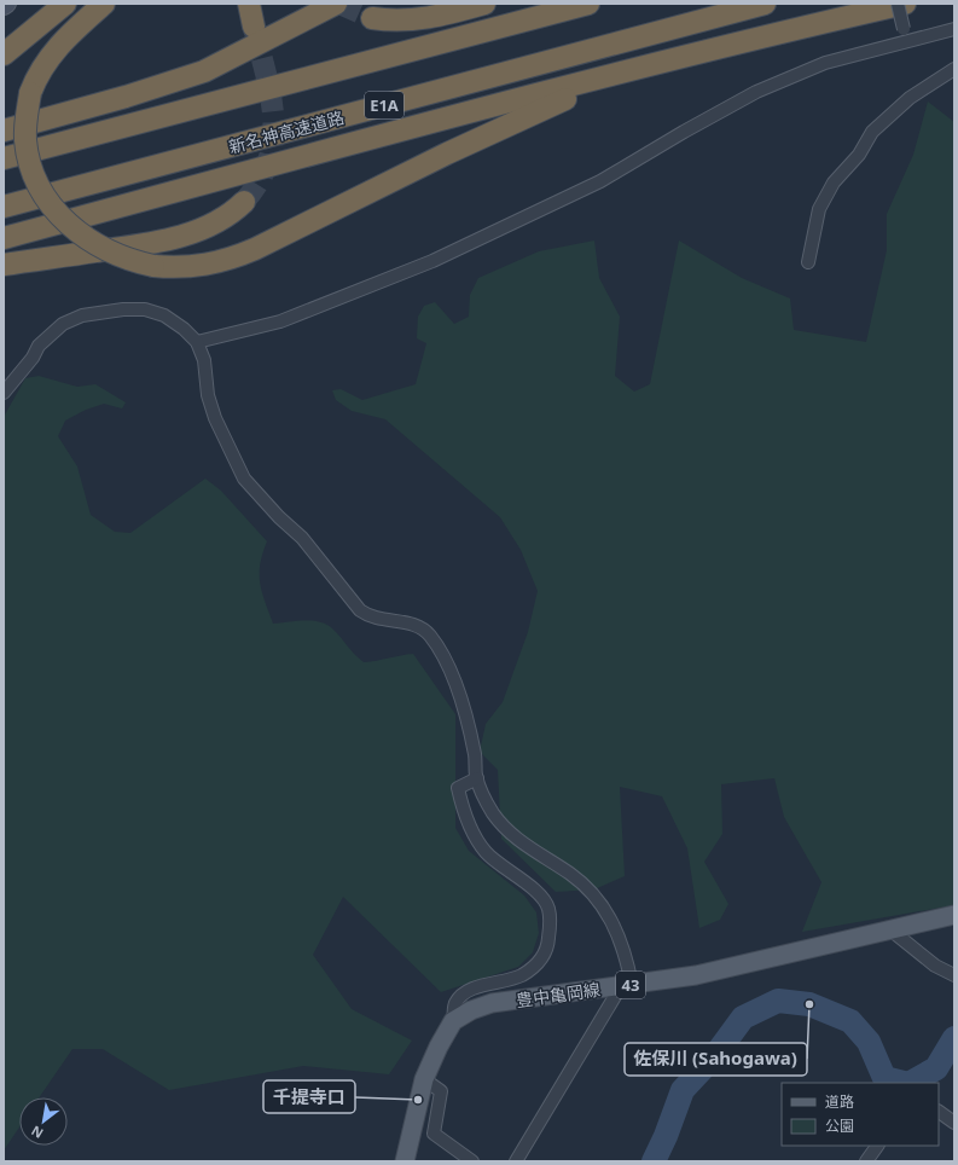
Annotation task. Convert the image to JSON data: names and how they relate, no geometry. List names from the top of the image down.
{
  "streets": {
    "highway": ["E1A", "新名神高速道路"],
    "main road": ["43", "豊中亀岡線"]
  },
  "places": ["佐保川 (Sahogawa)", "千提寺口"],
  "legend": ["道路", "公園"],
  "north": "bottom left"
}
